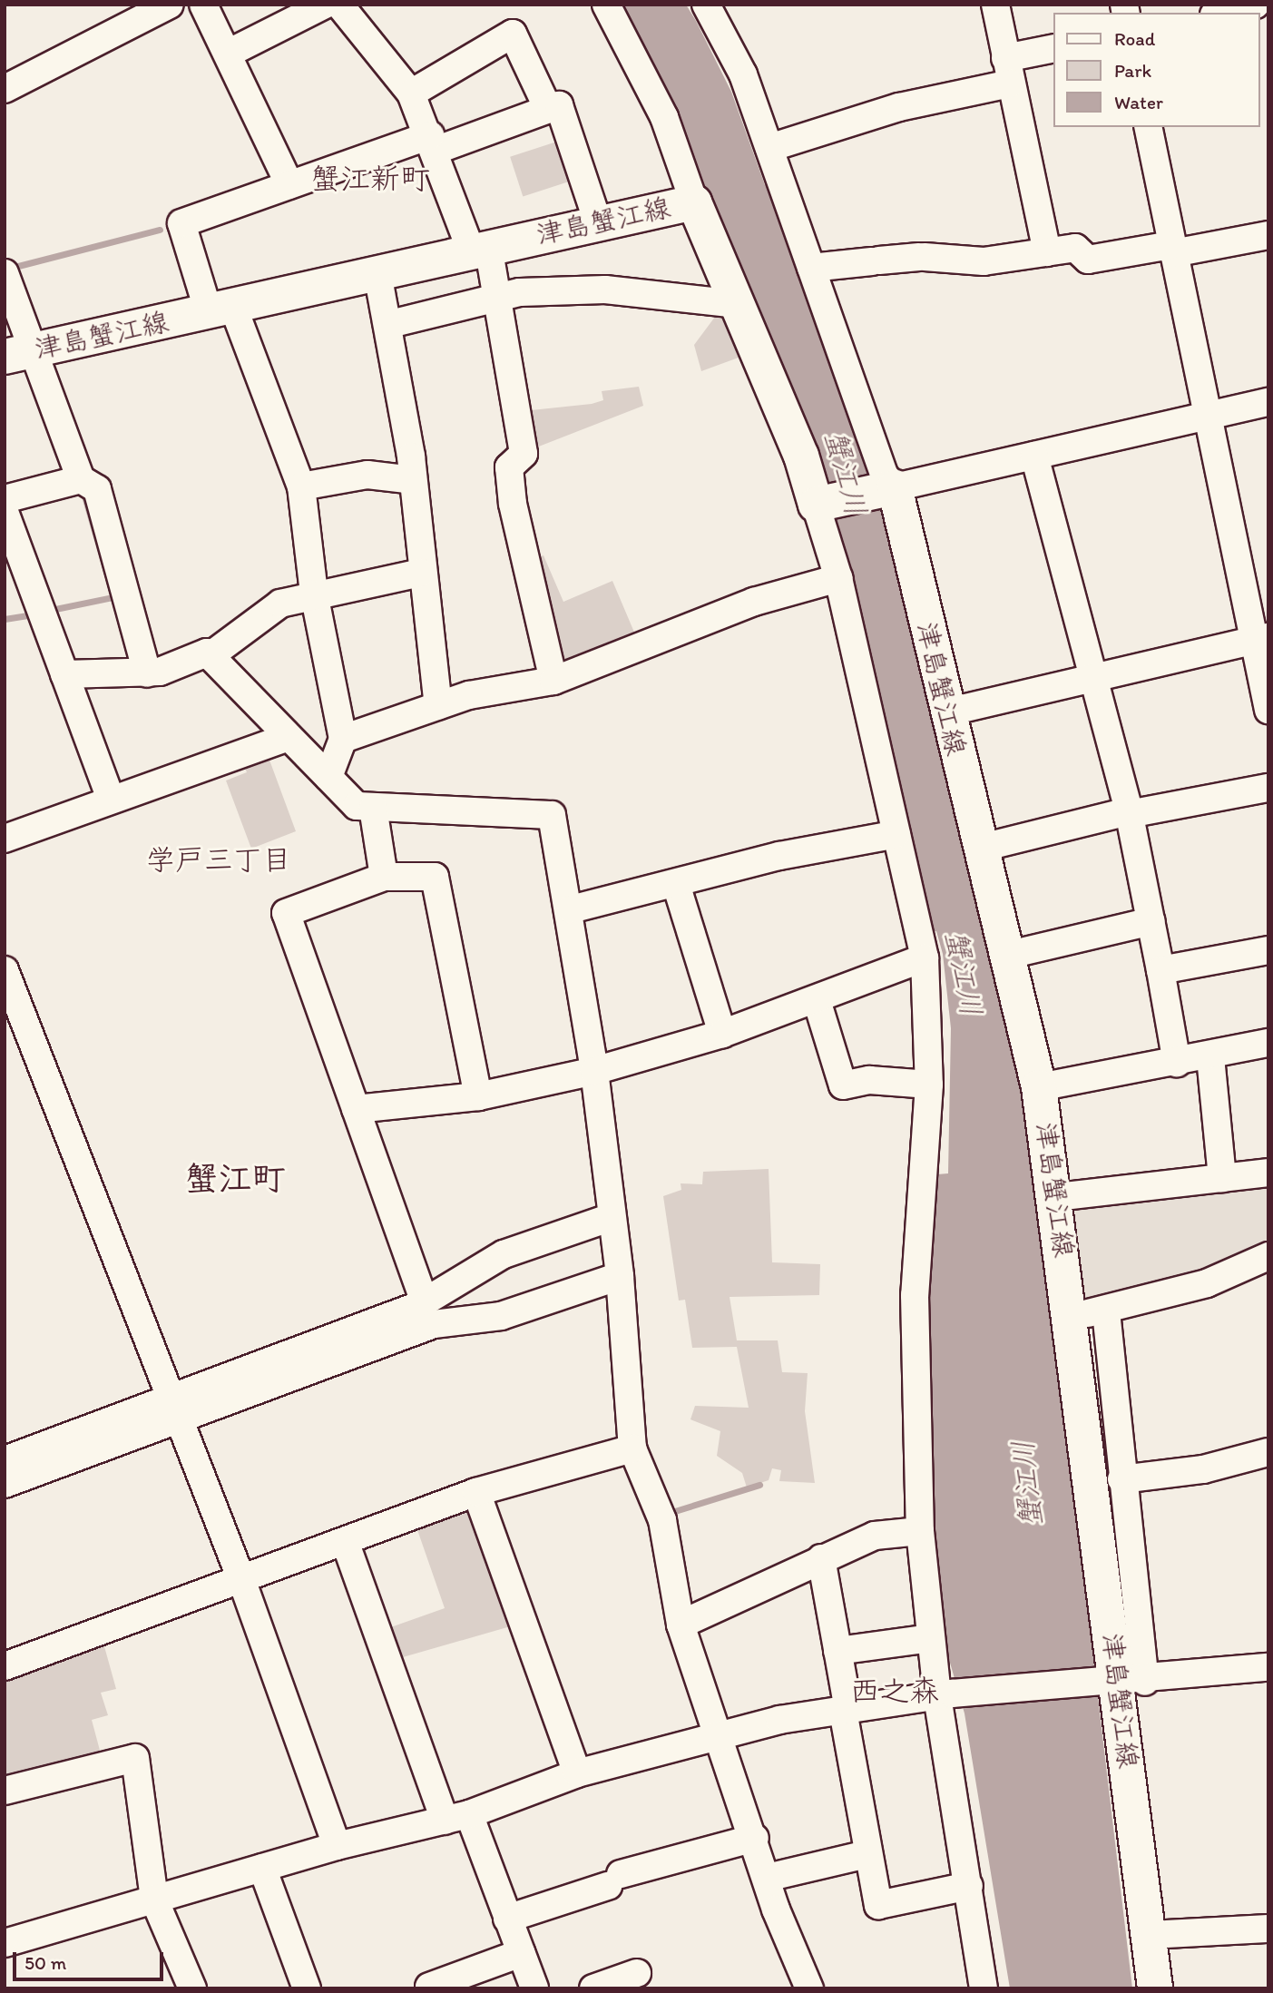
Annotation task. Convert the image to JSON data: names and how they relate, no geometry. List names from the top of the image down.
{
  "streets": {
    "main road": ["津島蟹江線"]
  },
  "districts": [
    "蟹江新町",
    "学戸三丁目",
    "蟹江町",
    "西之森"
  ],
  "water": ["蟹江川"],
  "legend": ["Road", "Park", "Water"],
  "scale_bar": "50 m"
}
